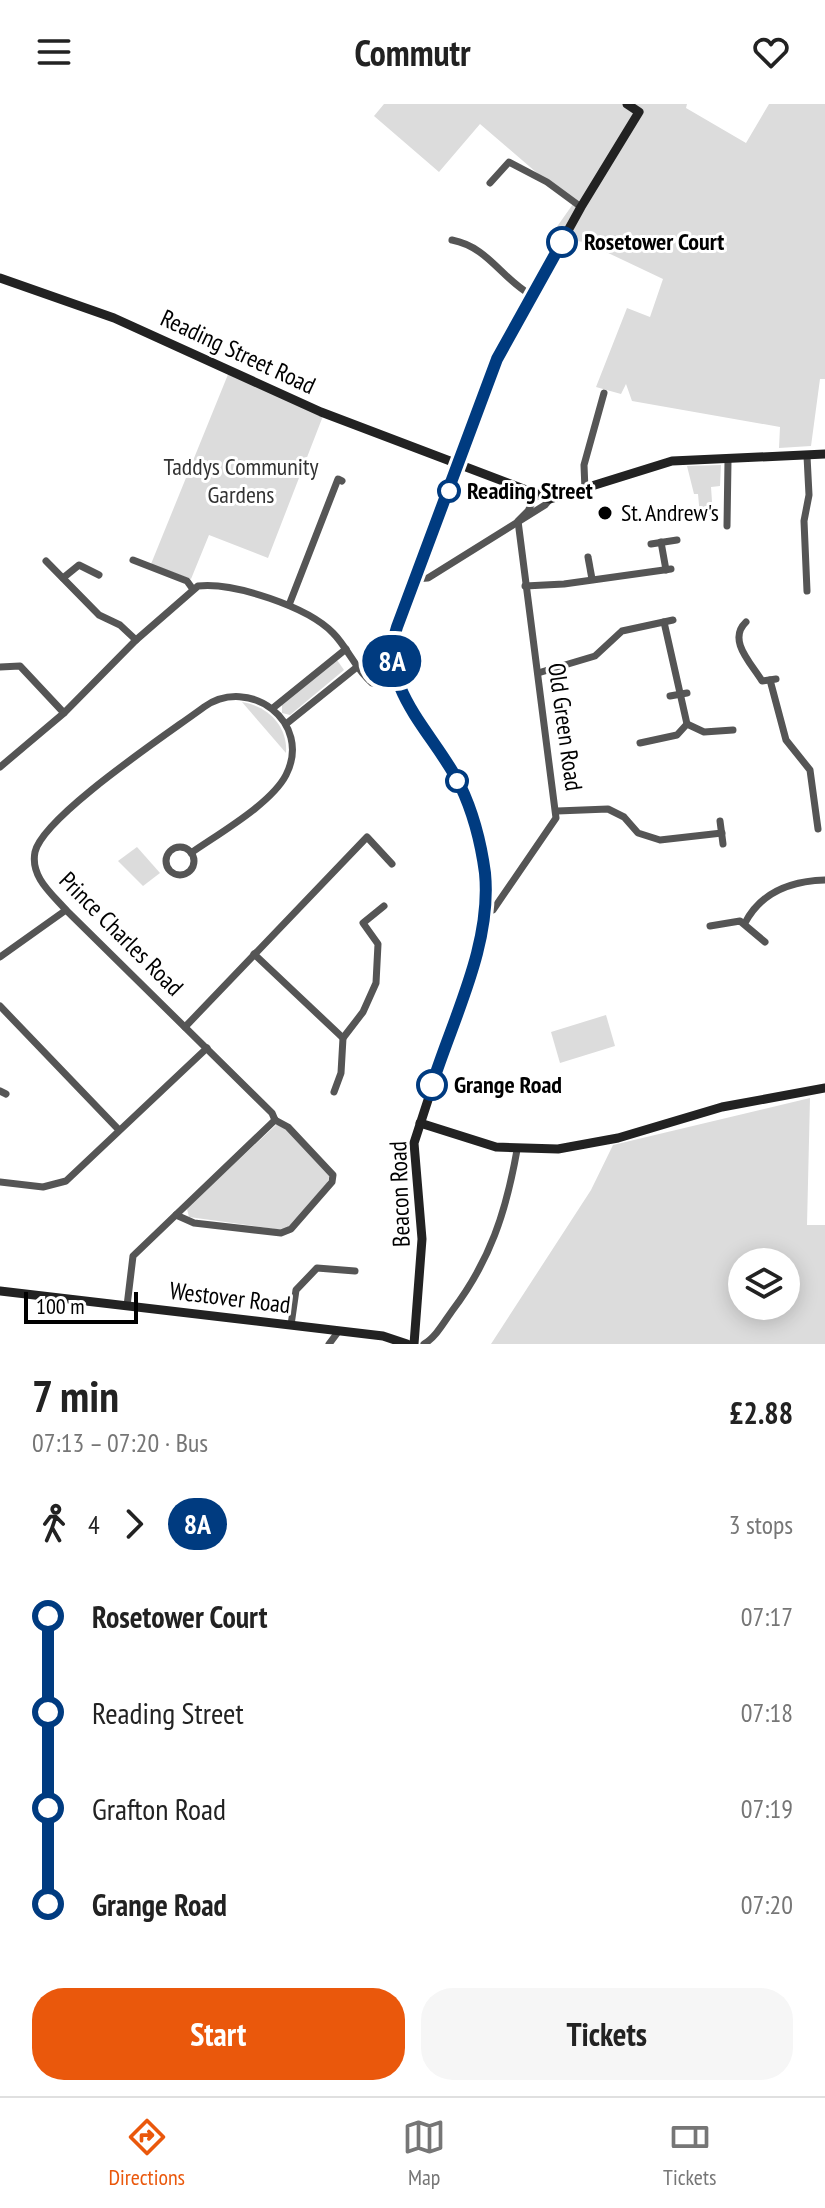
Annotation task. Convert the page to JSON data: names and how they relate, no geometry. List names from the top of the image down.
{
  "streets": {
    "street": [
      "Reading Street Road",
      "Old Green Road",
      "Prince Charles Road",
      "Beacon Road",
      "Westover Road"
    ]
  },
  "crossings": [
    ["Reading Street Road", "Beacon Road"],
    ["Old Green Road", "Beacon Road"]
  ],
  "parks": ["Taddys Community Gardens"],
  "places": [
    "Rosetower Court",
    "Reading Street",
    "St. Andrew's",
    "Grange Road"
  ],
  "lines": ["bus line 8A"],
  "scale_bar": "100 m",
  "page": {
    "header": "Commutr",
    "on_map": "8A",
    "scale": "100 m",
    "heading": ["7 min", "07:13 – 07:20 · Bus", "£2.88"],
    "legs": ["4", "8A", "3 stops"],
    "list": [
      {
        "name": "Rosetower Court",
        "value": "07:17"
      },
      {
        "name": "Reading Street",
        "value": "07:18"
      },
      {
        "name": "Grafton Road",
        "value": "07:19"
      },
      {
        "name": "Grange Road",
        "value": "07:20"
      }
    ],
    "buttons": ["Start", "Tickets"],
    "tabs": ["Directions", "Map", "Tickets"]
  }
}
